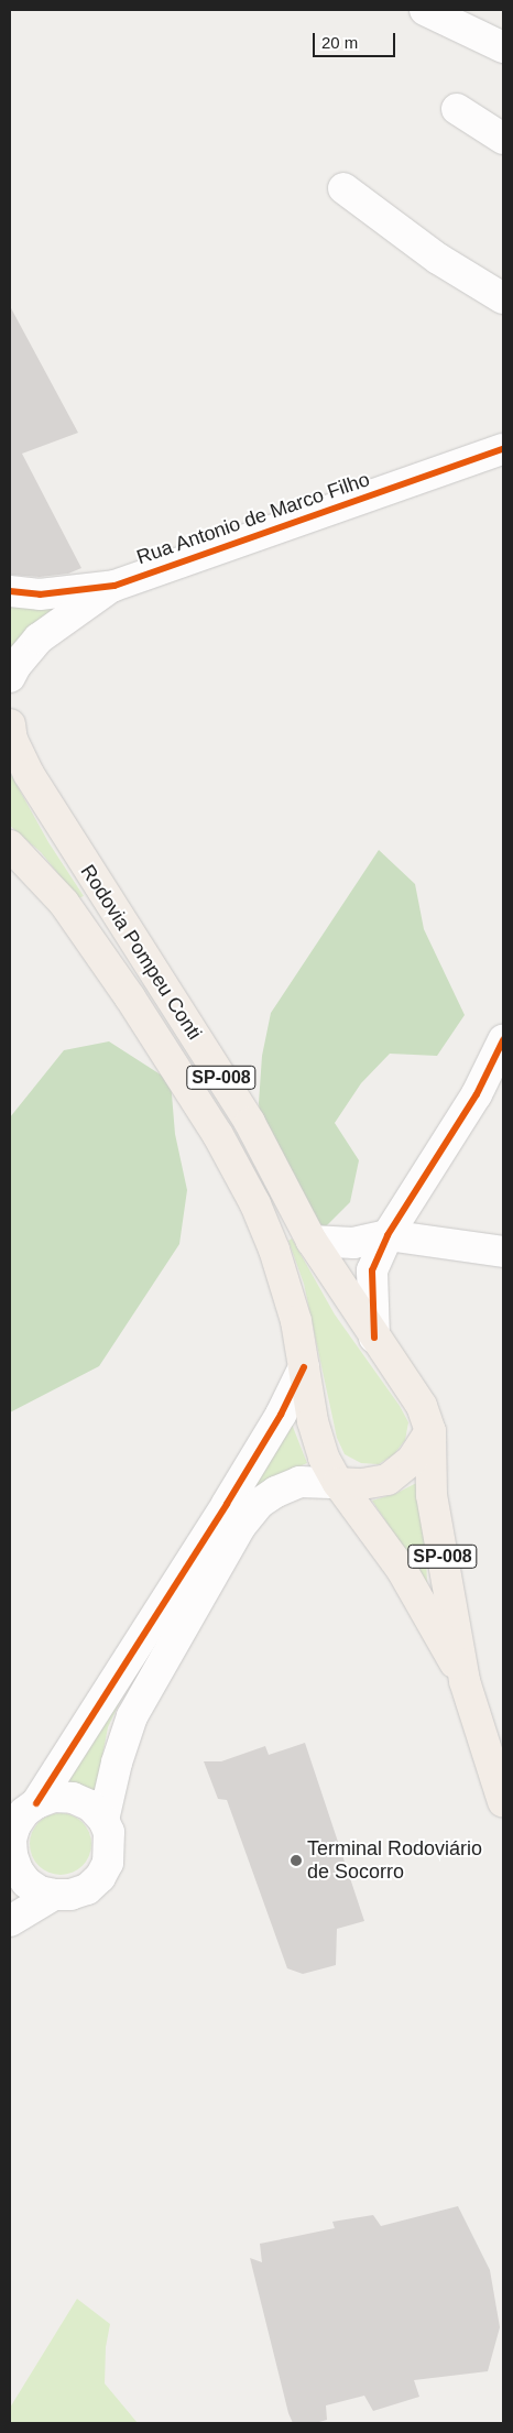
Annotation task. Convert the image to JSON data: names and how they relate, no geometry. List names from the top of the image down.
{
  "streets": {
    "main road": ["Rodovia Pompeu Conti", "SP-008"],
    "street": ["Rua Antonio de Marco Filho"]
  },
  "crossings": [
    ["Rodovia Pompeu Conti", "SP-008"]
  ],
  "places": ["Terminal Rodoviário de Socorro"],
  "scale_bar": "20 m"
}
